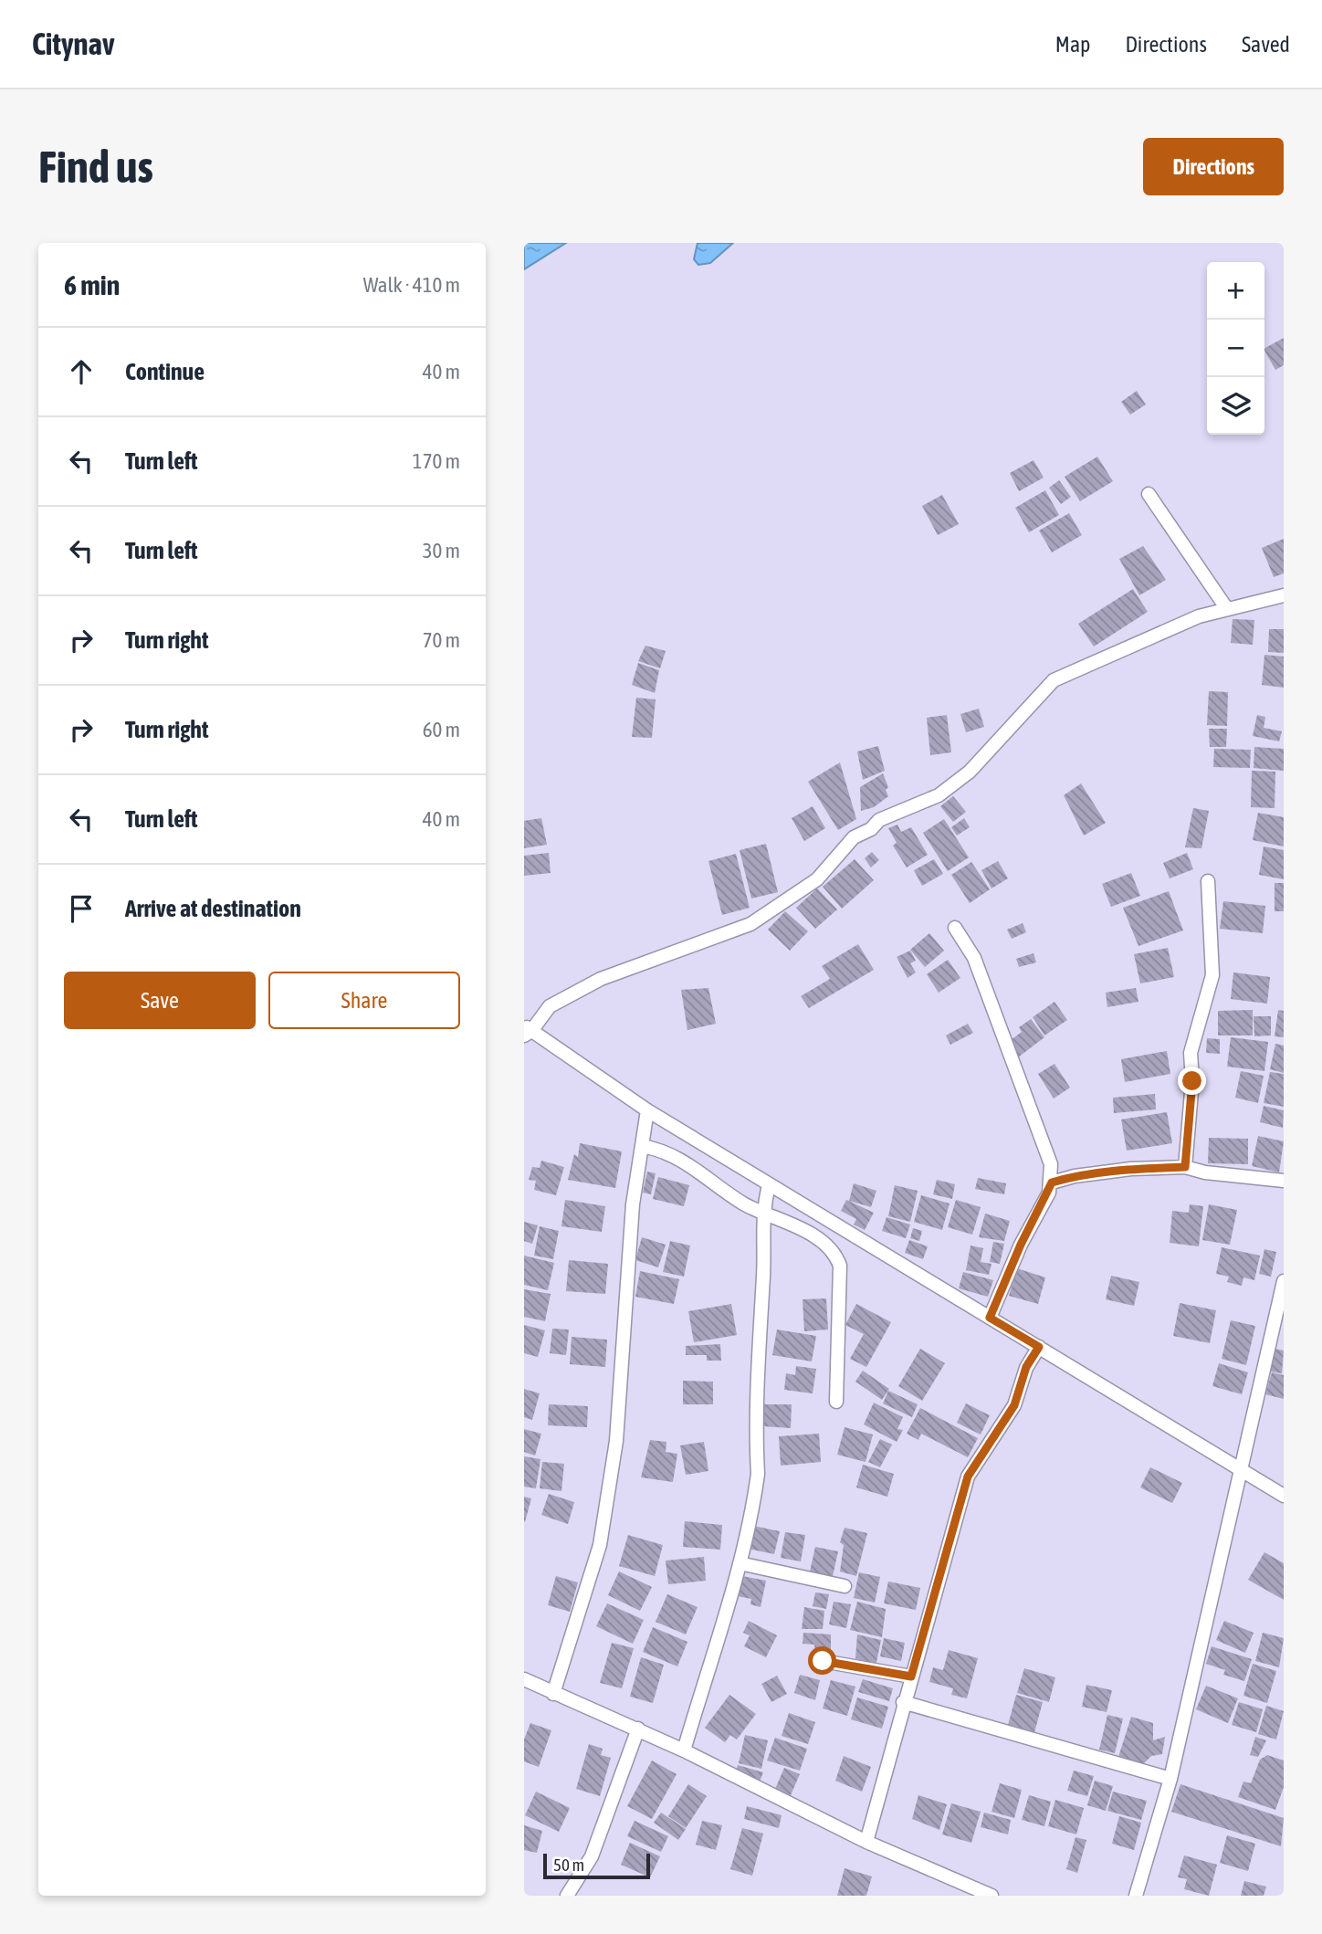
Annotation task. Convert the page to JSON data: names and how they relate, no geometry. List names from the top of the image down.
{
  "scale_bar": "50 m",
  "page": {
    "header": "Citynav",
    "nav": ["Map", "Directions", "Saved"],
    "buttons": [
      "Directions",
      ["Save", "Share"]
    ],
    "title": "Find us",
    "heading": ["6 min", "Walk · 410 m"],
    "map_buttons": ["+", "−"],
    "list": [
      ["Continue", "40 m"],
      ["Turn left", "170 m"],
      ["Turn left", "30 m"],
      ["Turn right", "70 m"],
      ["Turn right", "60 m"],
      ["Turn left", "40 m"],
      "Arrive at destination"
    ],
    "scale": "50 m"
  }
}
